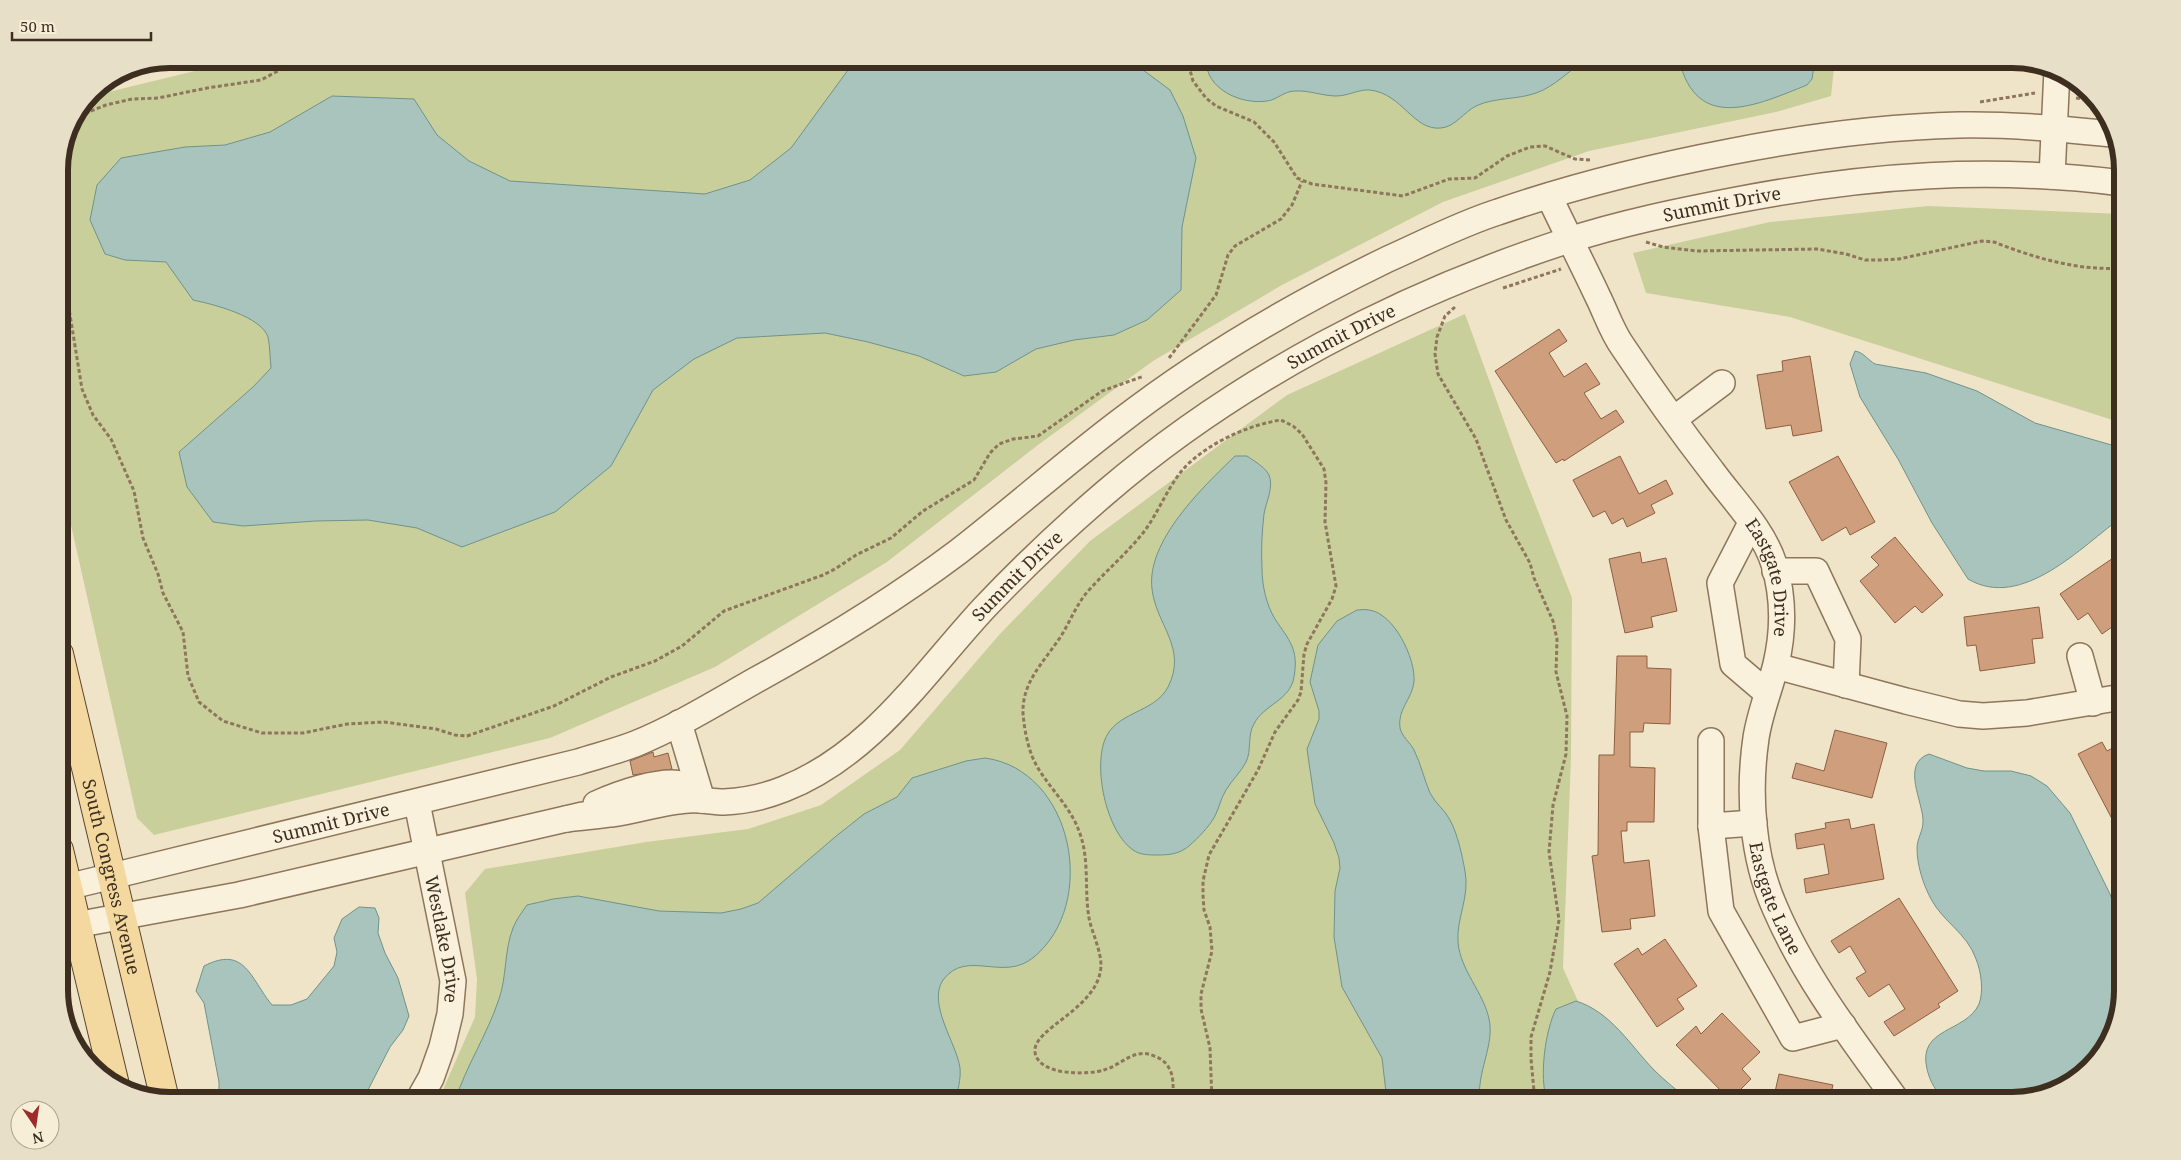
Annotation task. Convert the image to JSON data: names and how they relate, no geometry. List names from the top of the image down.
{
  "streets": {
    "main road": ["South Congress Avenue"],
    "street": [
      "Summit Drive",
      "Eastgate Drive",
      "Eastgate Lane",
      "Westlake Drive"
    ]
  },
  "crossings": [
    ["Summit Drive", "Eastgate Drive"],
    ["Summit Drive", "South Congress Avenue"],
    ["Summit Drive", "Westlake Drive"],
    ["Eastgate Drive", "Eastgate Lane"]
  ],
  "scale_bar": "50 m",
  "north": "bottom"
}
